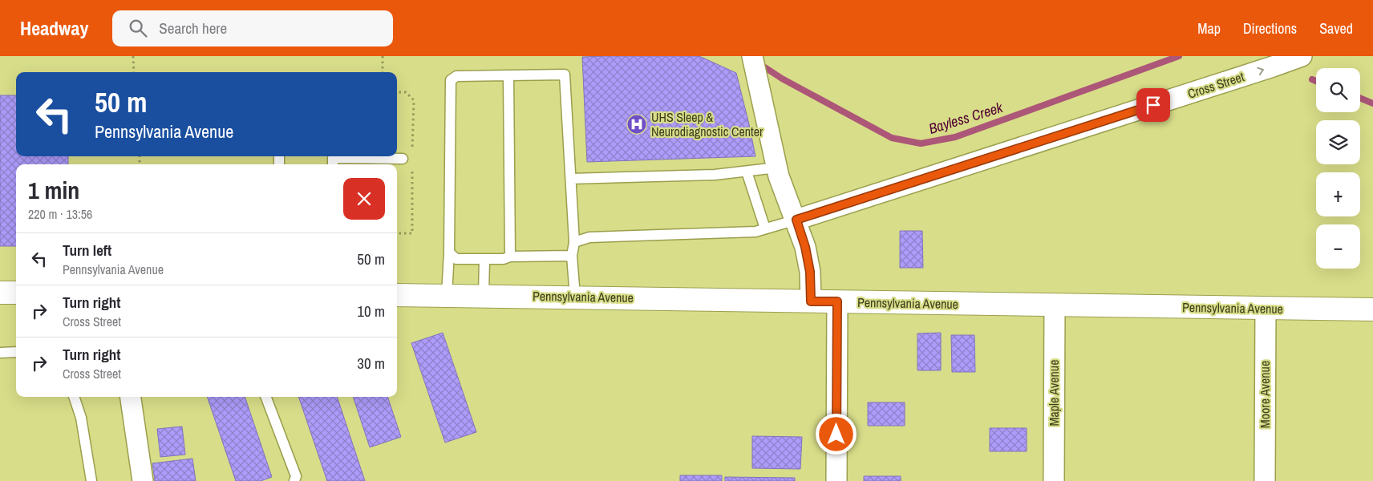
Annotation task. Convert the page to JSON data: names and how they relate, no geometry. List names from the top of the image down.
{
  "streets": {
    "street": [
      "Cross Street",
      "Pennsylvania Avenue",
      "Maple Avenue",
      "Moore Avenue"
    ]
  },
  "crossings": [
    ["Pennsylvania Avenue", "Maple Avenue"],
    ["Pennsylvania Avenue", "Moore Avenue"]
  ],
  "one_way": ["Cross Street"],
  "water": ["Bayless Creek"],
  "places": {
    "hospital": ["UHS Sleep & Neurodiagnostic Center"]
  },
  "page": {
    "header": "Headway",
    "search": "Search here",
    "nav": ["Map", "Directions", "Saved"],
    "map_buttons": ["+", "−"],
    "turn": ["50 m", "Pennsylvania Avenue"],
    "heading": ["1 min", "220 m · 13:56"],
    "list": [
      {
        "name": "Turn left",
        "note": "Pennsylvania Avenue",
        "value": "50 m"
      },
      {
        "name": "Turn right",
        "note": "Cross Street",
        "value": "10 m"
      },
      {
        "name": "Turn right",
        "note": "Cross Street",
        "value": "30 m"
      }
    ]
  }
}
